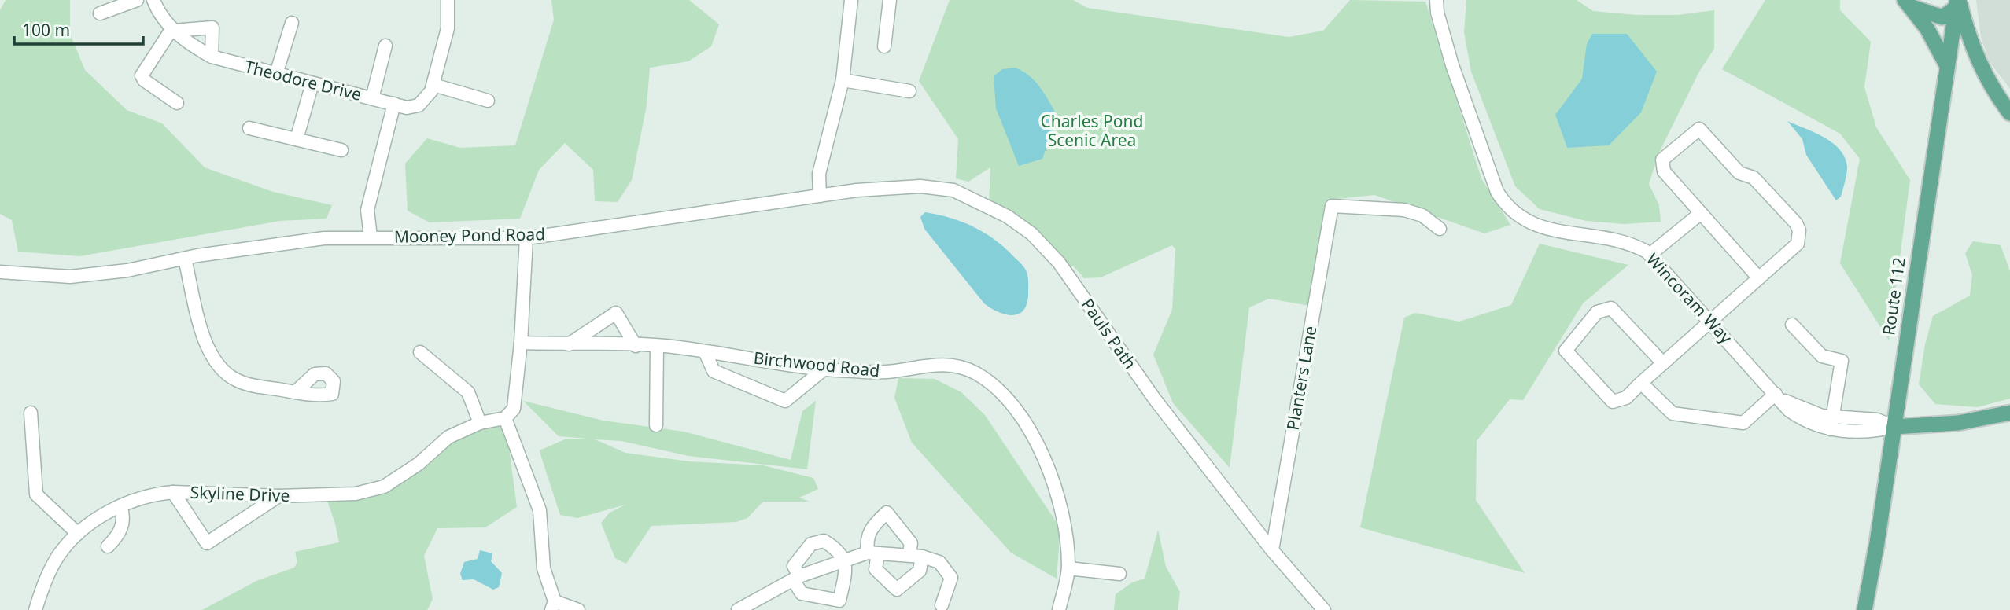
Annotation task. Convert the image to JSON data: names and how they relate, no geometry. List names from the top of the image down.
{
  "streets": {
    "main road": ["Route 112"],
    "street": [
      "Theodore Drive",
      "Mooney Pond Road",
      "Wincoram Way",
      "Pauls Path",
      "Birchwood Road",
      "Planters Lane",
      "Skyline Drive"
    ]
  },
  "crossings": [
    ["Mooney Pond Road", "Pauls Path"],
    ["Route 112", "Wincoram Way"],
    ["Pauls Path", "Planters Lane"]
  ],
  "parks": ["Charles Pond Scenic Area"],
  "scale_bar": "100 m"
}
